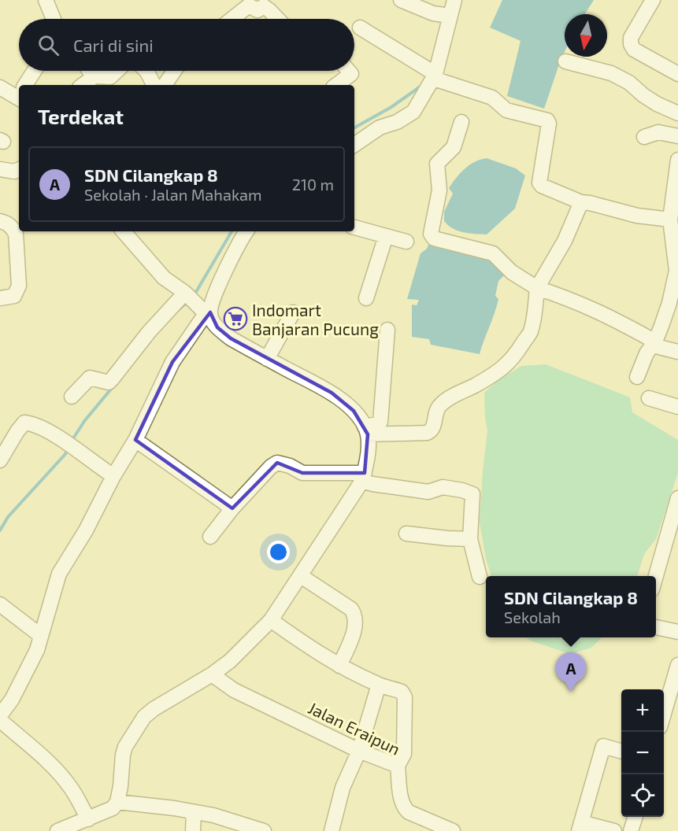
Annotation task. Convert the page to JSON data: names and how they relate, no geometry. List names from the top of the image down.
{
  "streets": {
    "street": ["Jalan Eraipun"]
  },
  "places": {
    "supermarket": ["Indomart Banjaran Pucung"]
  },
  "north": "bottom",
  "page": {
    "search": "Cari di sini",
    "heading": "Terdekat",
    "list": [
      {
        "mark": "A",
        "name": "SDN Cilangkap 8",
        "note": "Sekolah · Jalan Mahakam",
        "value": "210 m"
      }
    ],
    "popup": ["SDN Cilangkap 8", "Sekolah"],
    "pins": "A",
    "map_buttons": ["+", "−"]
  }
}
